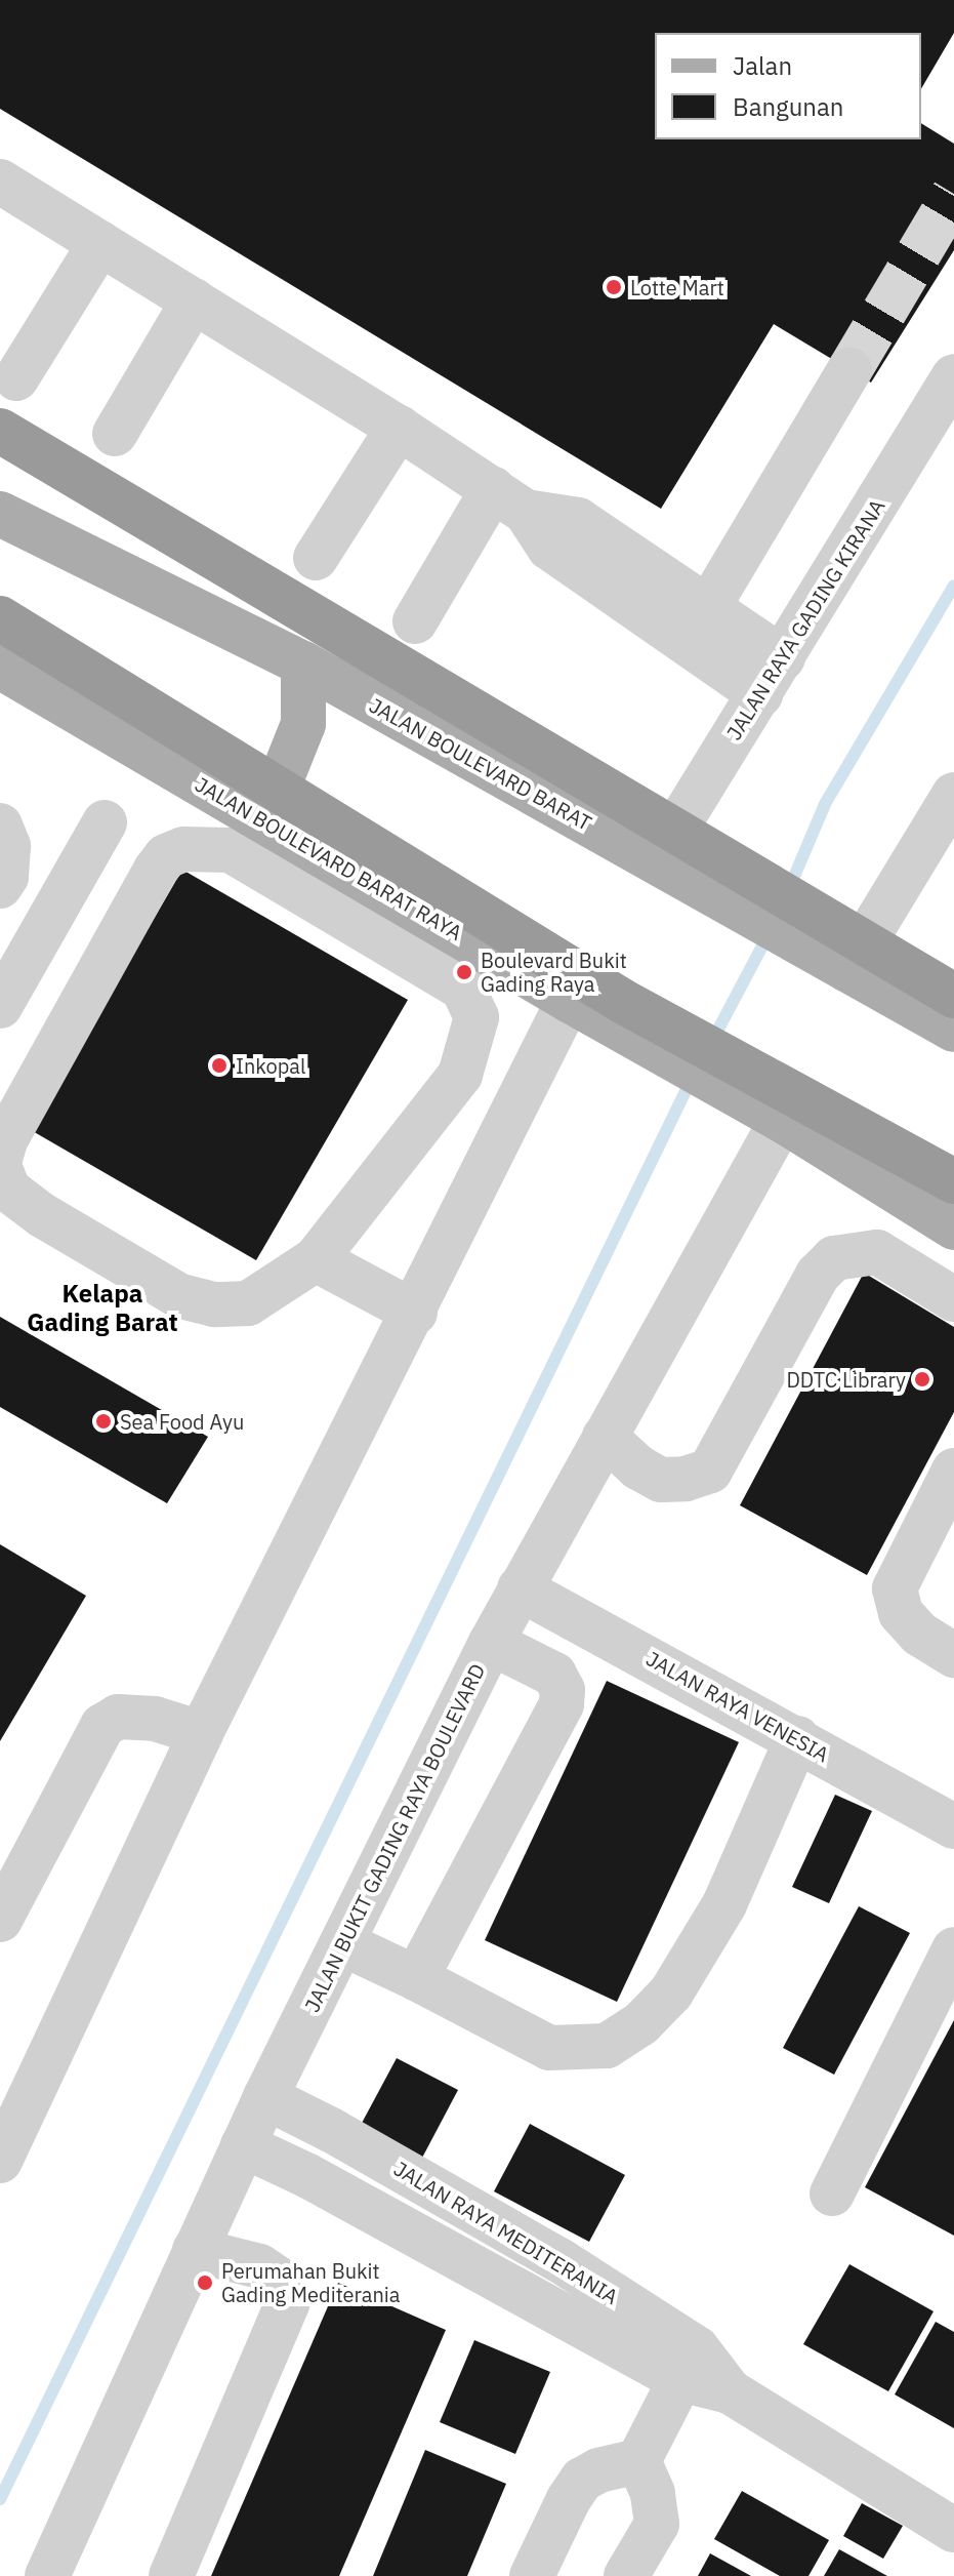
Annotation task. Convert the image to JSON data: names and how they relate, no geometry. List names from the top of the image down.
{
  "streets": {
    "main road": ["JALAN BOULEVARD BARAT", "JALAN BOULEVARD BARAT RAYA"],
    "street": [
      "JALAN RAYA GADING KIRANA",
      "JALAN RAYA VENESIA",
      "JALAN BUKIT GADING RAYA BOULEVARD",
      "JALAN RAYA MEDITERANIA"
    ]
  },
  "crossings": [
    ["JALAN RAYA GADING KIRANA", "JALAN BOULEVARD BARAT"],
    ["JALAN BOULEVARD BARAT RAYA", "JALAN BUKIT GADING RAYA BOULEVARD"],
    ["JALAN RAYA VENESIA", "JALAN BUKIT GADING RAYA BOULEVARD"],
    ["JALAN BUKIT GADING RAYA BOULEVARD", "JALAN RAYA MEDITERANIA"]
  ],
  "districts": ["Kelapa Gading Barat"],
  "places": [
    "Lotte Mart",
    "Boulevard Bukit Gading Raya",
    "Inkopal",
    "DDTC Library",
    "Sea Food Ayu",
    "Perumahan Bukit Gading Mediterania"
  ],
  "legend": ["Jalan", "Bangunan"]
}
